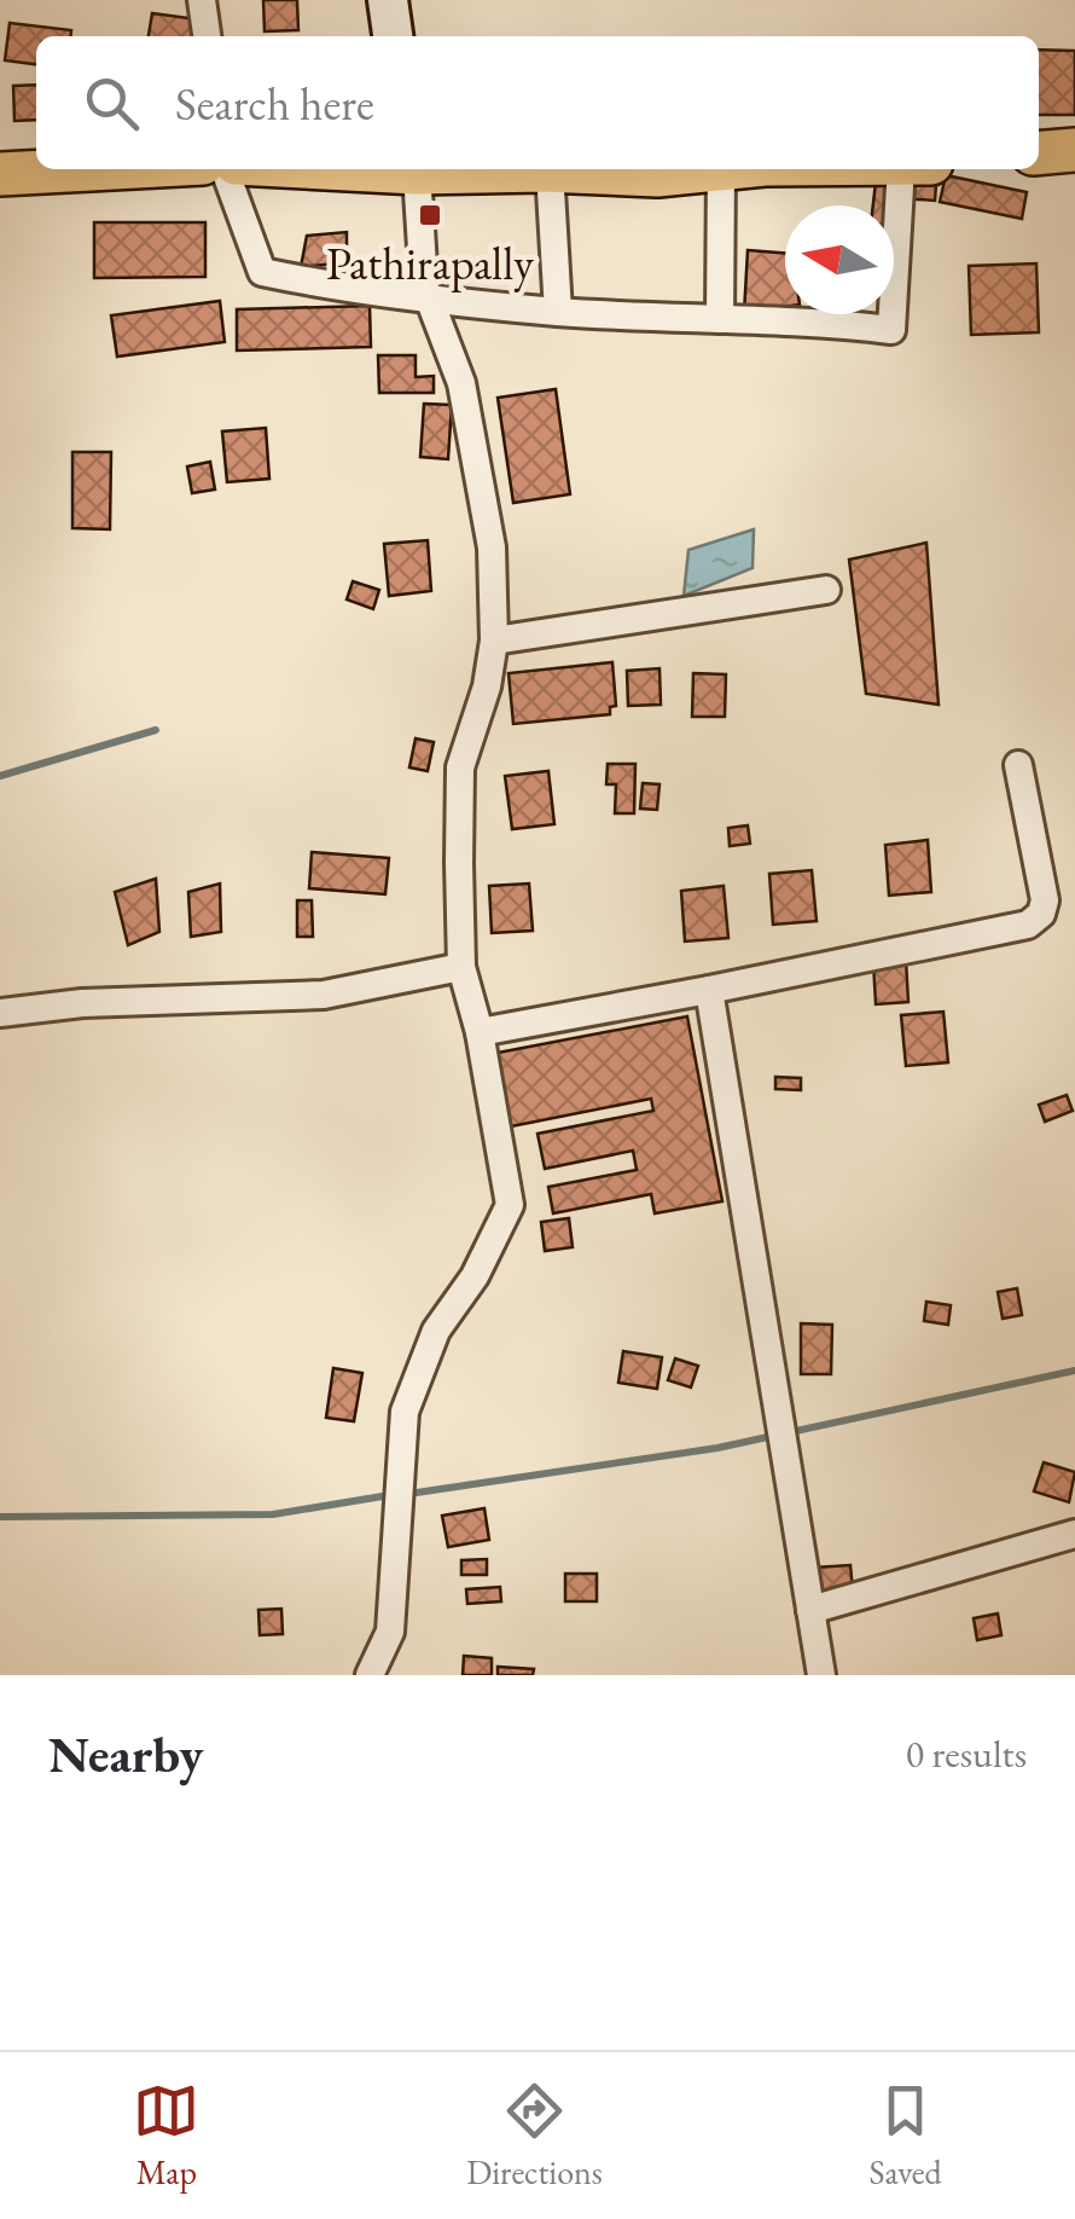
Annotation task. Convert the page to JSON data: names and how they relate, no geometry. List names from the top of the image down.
{
  "places": {
    "transit": ["Pathirapally"]
  },
  "north": "left",
  "page": {
    "search": "Search here",
    "heading": ["Nearby", "0 results"],
    "nav": ["Map", "Directions", "Saved"]
  }
}
